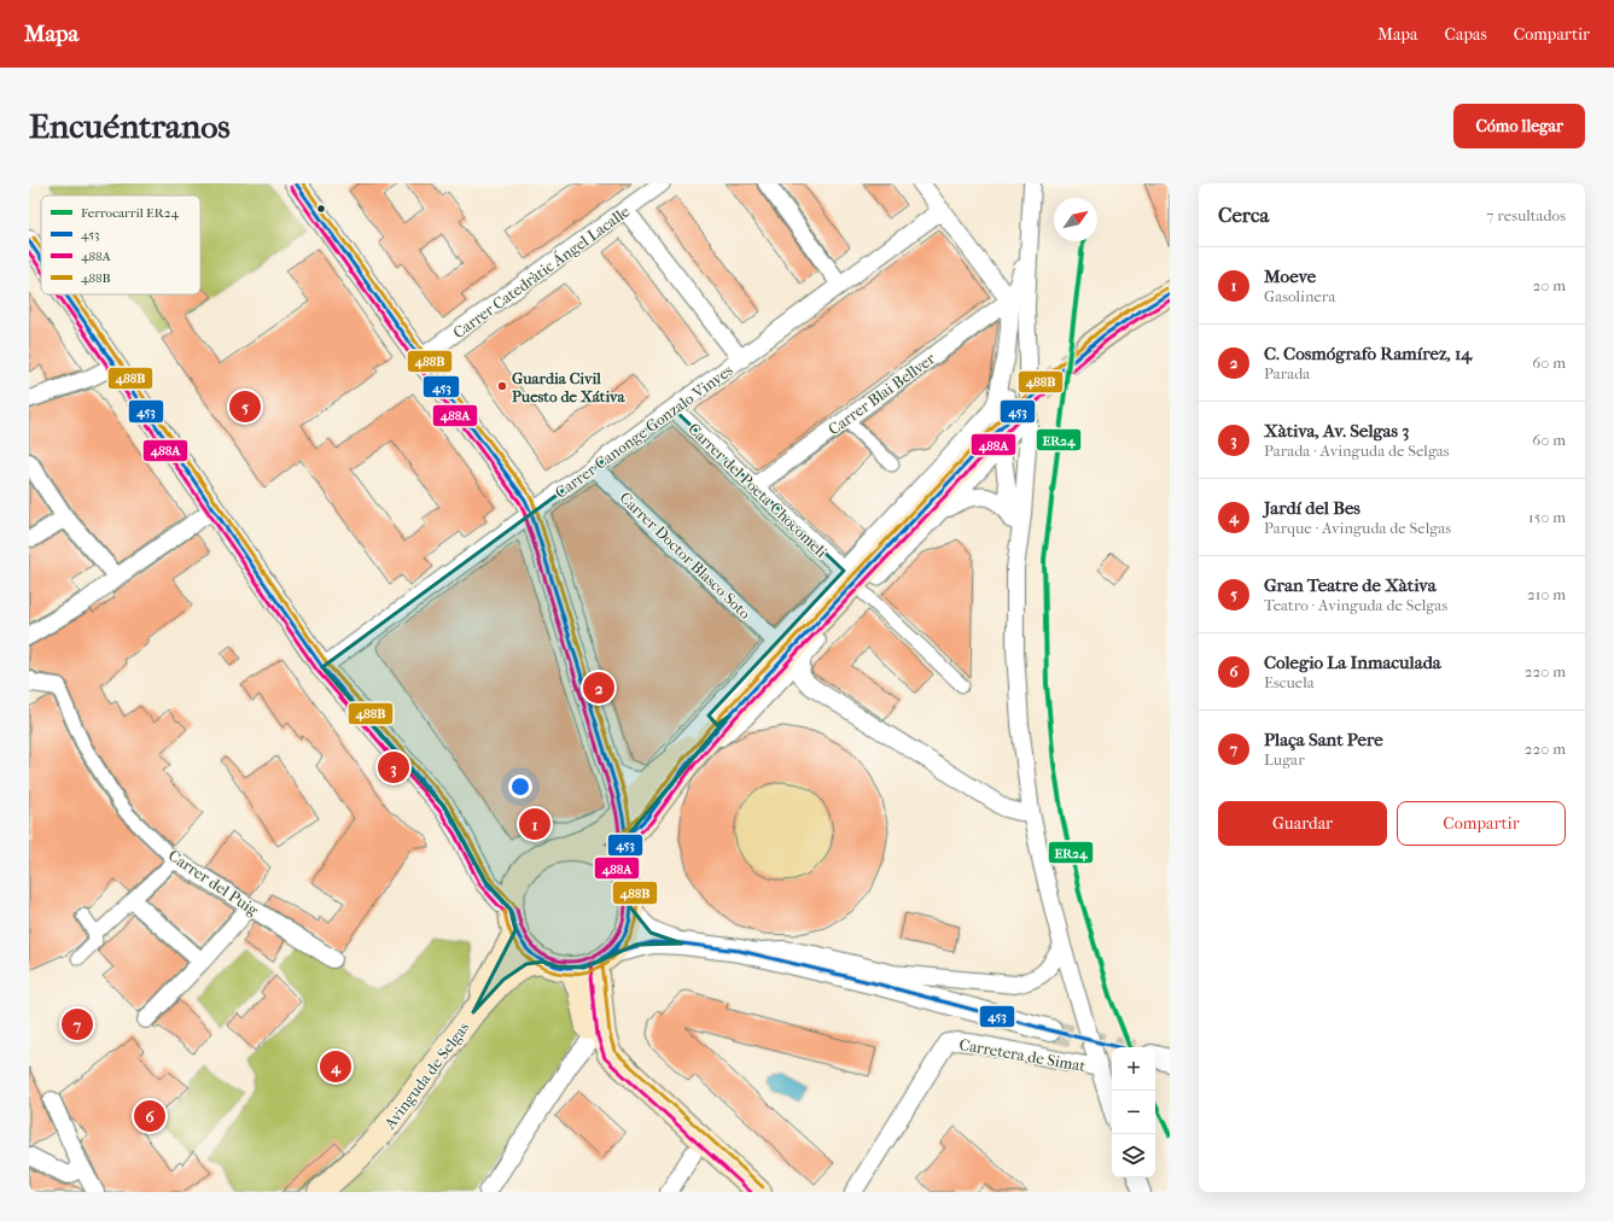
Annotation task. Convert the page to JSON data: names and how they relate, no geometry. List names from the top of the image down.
{
  "streets": {
    "main road": ["Avinguda de Selgas"],
    "street": [
      "Carrer Catedràtic Ángel Lacalle",
      "Carrer Blai Bellver",
      "Carrer Canonge Gonzalo Vinyes",
      "Carrer del Poeta Chocomeli",
      "Carrer Doctor Blasco Soto",
      "Carrer del Puig",
      "Carretera de Simat"
    ]
  },
  "crossings": [
    ["Carrer Blai Bellver", "Carrer del Poeta Chocomeli"],
    ["Carrer Canonge Gonzalo Vinyes", "Carrer del Poeta Chocomeli"],
    ["Carrer Canonge Gonzalo Vinyes", "Carrer Doctor Blasco Soto"],
    ["Carretera de Simat", "Avinguda de Selgas"]
  ],
  "places": ["Guardia Civil Puesto de Xátiva"],
  "lines": [
    "transit line 453",
    "transit line 488B",
    "transit line 488A",
    "rail line ER24"
  ],
  "legend": [
    "Ferrocarril ER24",
    "453",
    "488A",
    "488B"
  ],
  "north": "top right",
  "page": {
    "header": "Mapa",
    "nav": ["Mapa", "Capas", "Compartir"],
    "buttons": [
      "Cómo llegar",
      ["Guardar", "Compartir"]
    ],
    "title": "Encuéntranos",
    "heading": ["Cerca", "7 resultados"],
    "list": [
      {
        "mark": "1",
        "name": "Moeve",
        "note": "Gasolinera",
        "value": "20 m"
      },
      {
        "mark": "2",
        "name": "C. Cosmógrafo Ramírez, 14",
        "note": "Parada",
        "value": "60 m"
      },
      {
        "mark": "3",
        "name": "Xàtiva, Av. Selgas 3",
        "note": "Parada · Avinguda de Selgas",
        "value": "60 m"
      },
      {
        "mark": "4",
        "name": "Jardí del Bes",
        "note": "Parque · Avinguda de Selgas",
        "value": "150 m"
      },
      {
        "mark": "5",
        "name": "Gran Teatre de Xàtiva",
        "note": "Teatro · Avinguda de Selgas",
        "value": "210 m"
      },
      {
        "mark": "6",
        "name": "Colegio La Inmaculada",
        "note": "Escuela",
        "value": "220 m"
      },
      {
        "mark": "7",
        "name": "Plaça Sant Pere",
        "note": "Lugar",
        "value": "220 m"
      }
    ],
    "pins": [
      "5",
      "2",
      "3",
      "1",
      "7",
      "4",
      "6"
    ],
    "map_buttons": ["+", "−"]
  }
}
